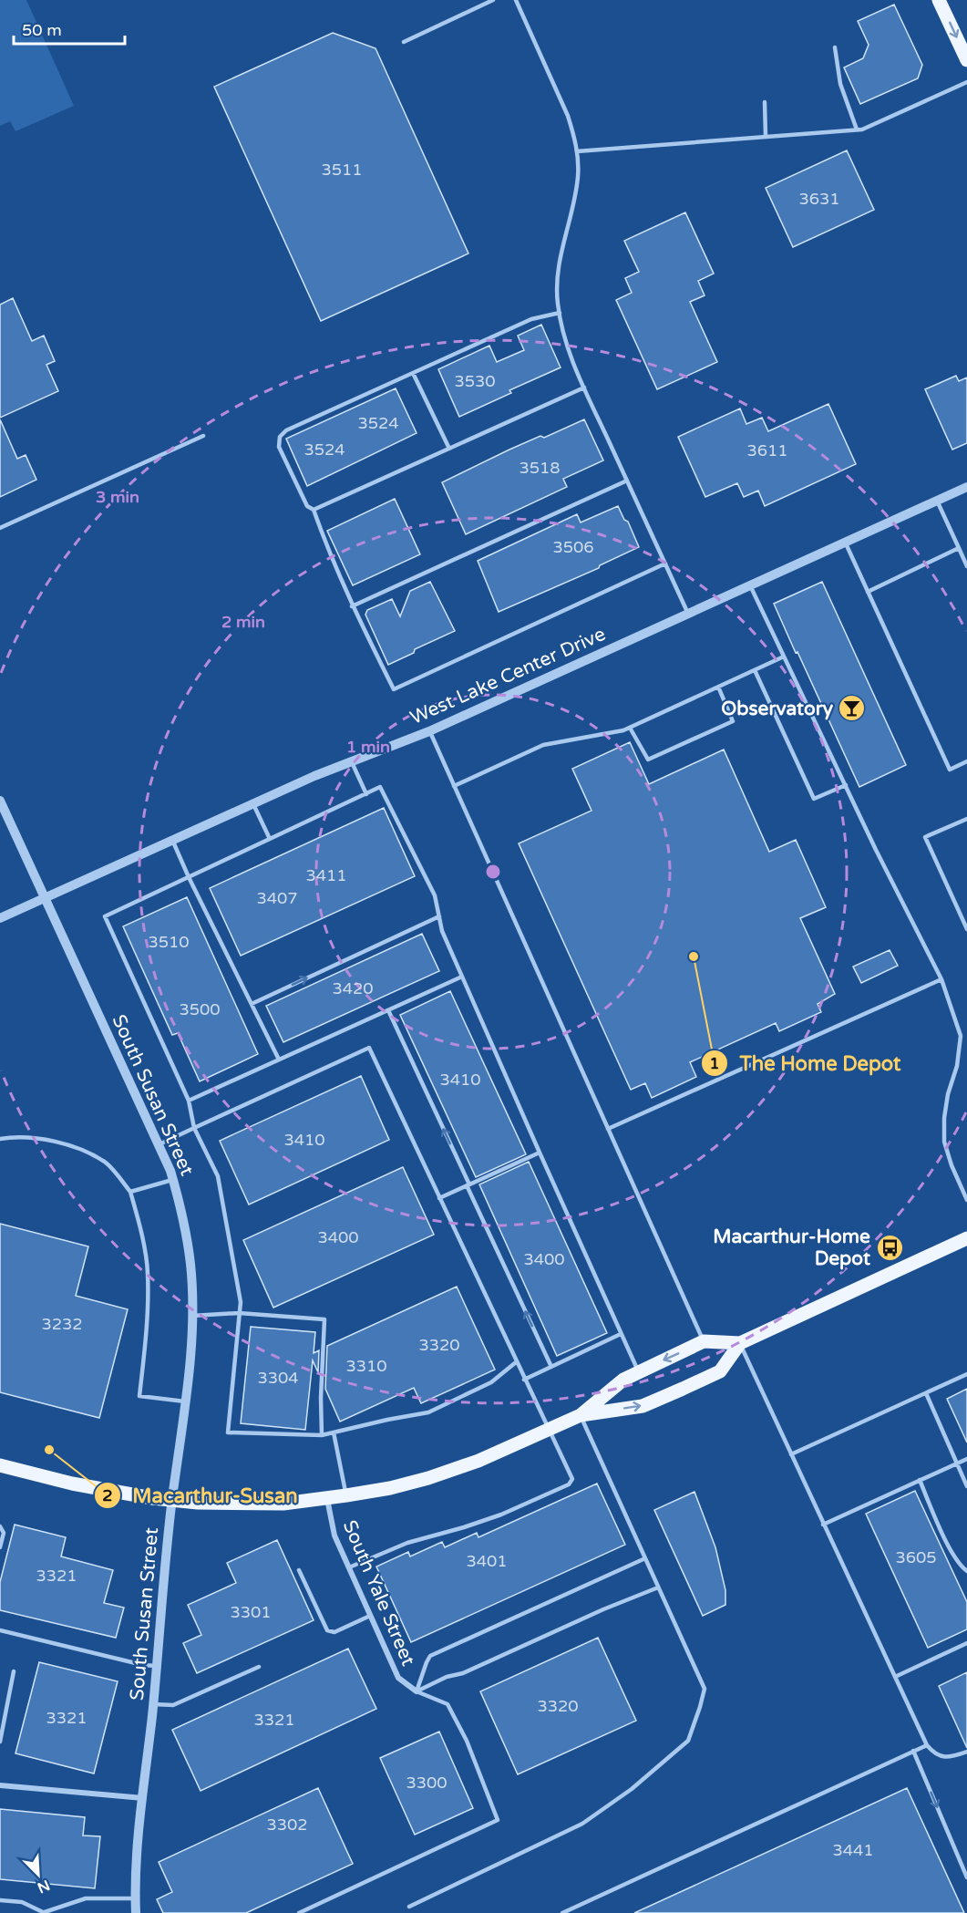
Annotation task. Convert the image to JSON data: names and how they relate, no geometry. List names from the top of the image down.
{
  "streets": {
    "street": ["West Lake Center Drive", "South Susan Street", "South Yale Street"]
  },
  "crossings": [
    ["West Lake Center Drive", "South Susan Street"]
  ],
  "places": {
    "bar": ["Observatory"],
    "other": ["The Home Depot", "Macarthur-Susan"],
    "bus stop": ["Macarthur-Home Depot"]
  },
  "house_numbers": [
    "3511",
    "3631",
    "3530",
    "3524",
    "3524",
    "3611",
    "3518",
    "3506",
    "3411",
    "3407",
    "3510",
    "3420",
    "3500",
    "3410",
    "3410",
    "3400",
    "3400",
    "3232",
    "3320",
    "3310",
    "3304",
    "3605",
    "3401",
    "3321",
    "3301",
    "3320",
    "3321",
    "3321",
    "3300",
    "3302",
    "3441"
  ],
  "scale_bar": "50 m",
  "north": "bottom right",
  "rings": ["3 min", "2 min", "1 min"]
}
